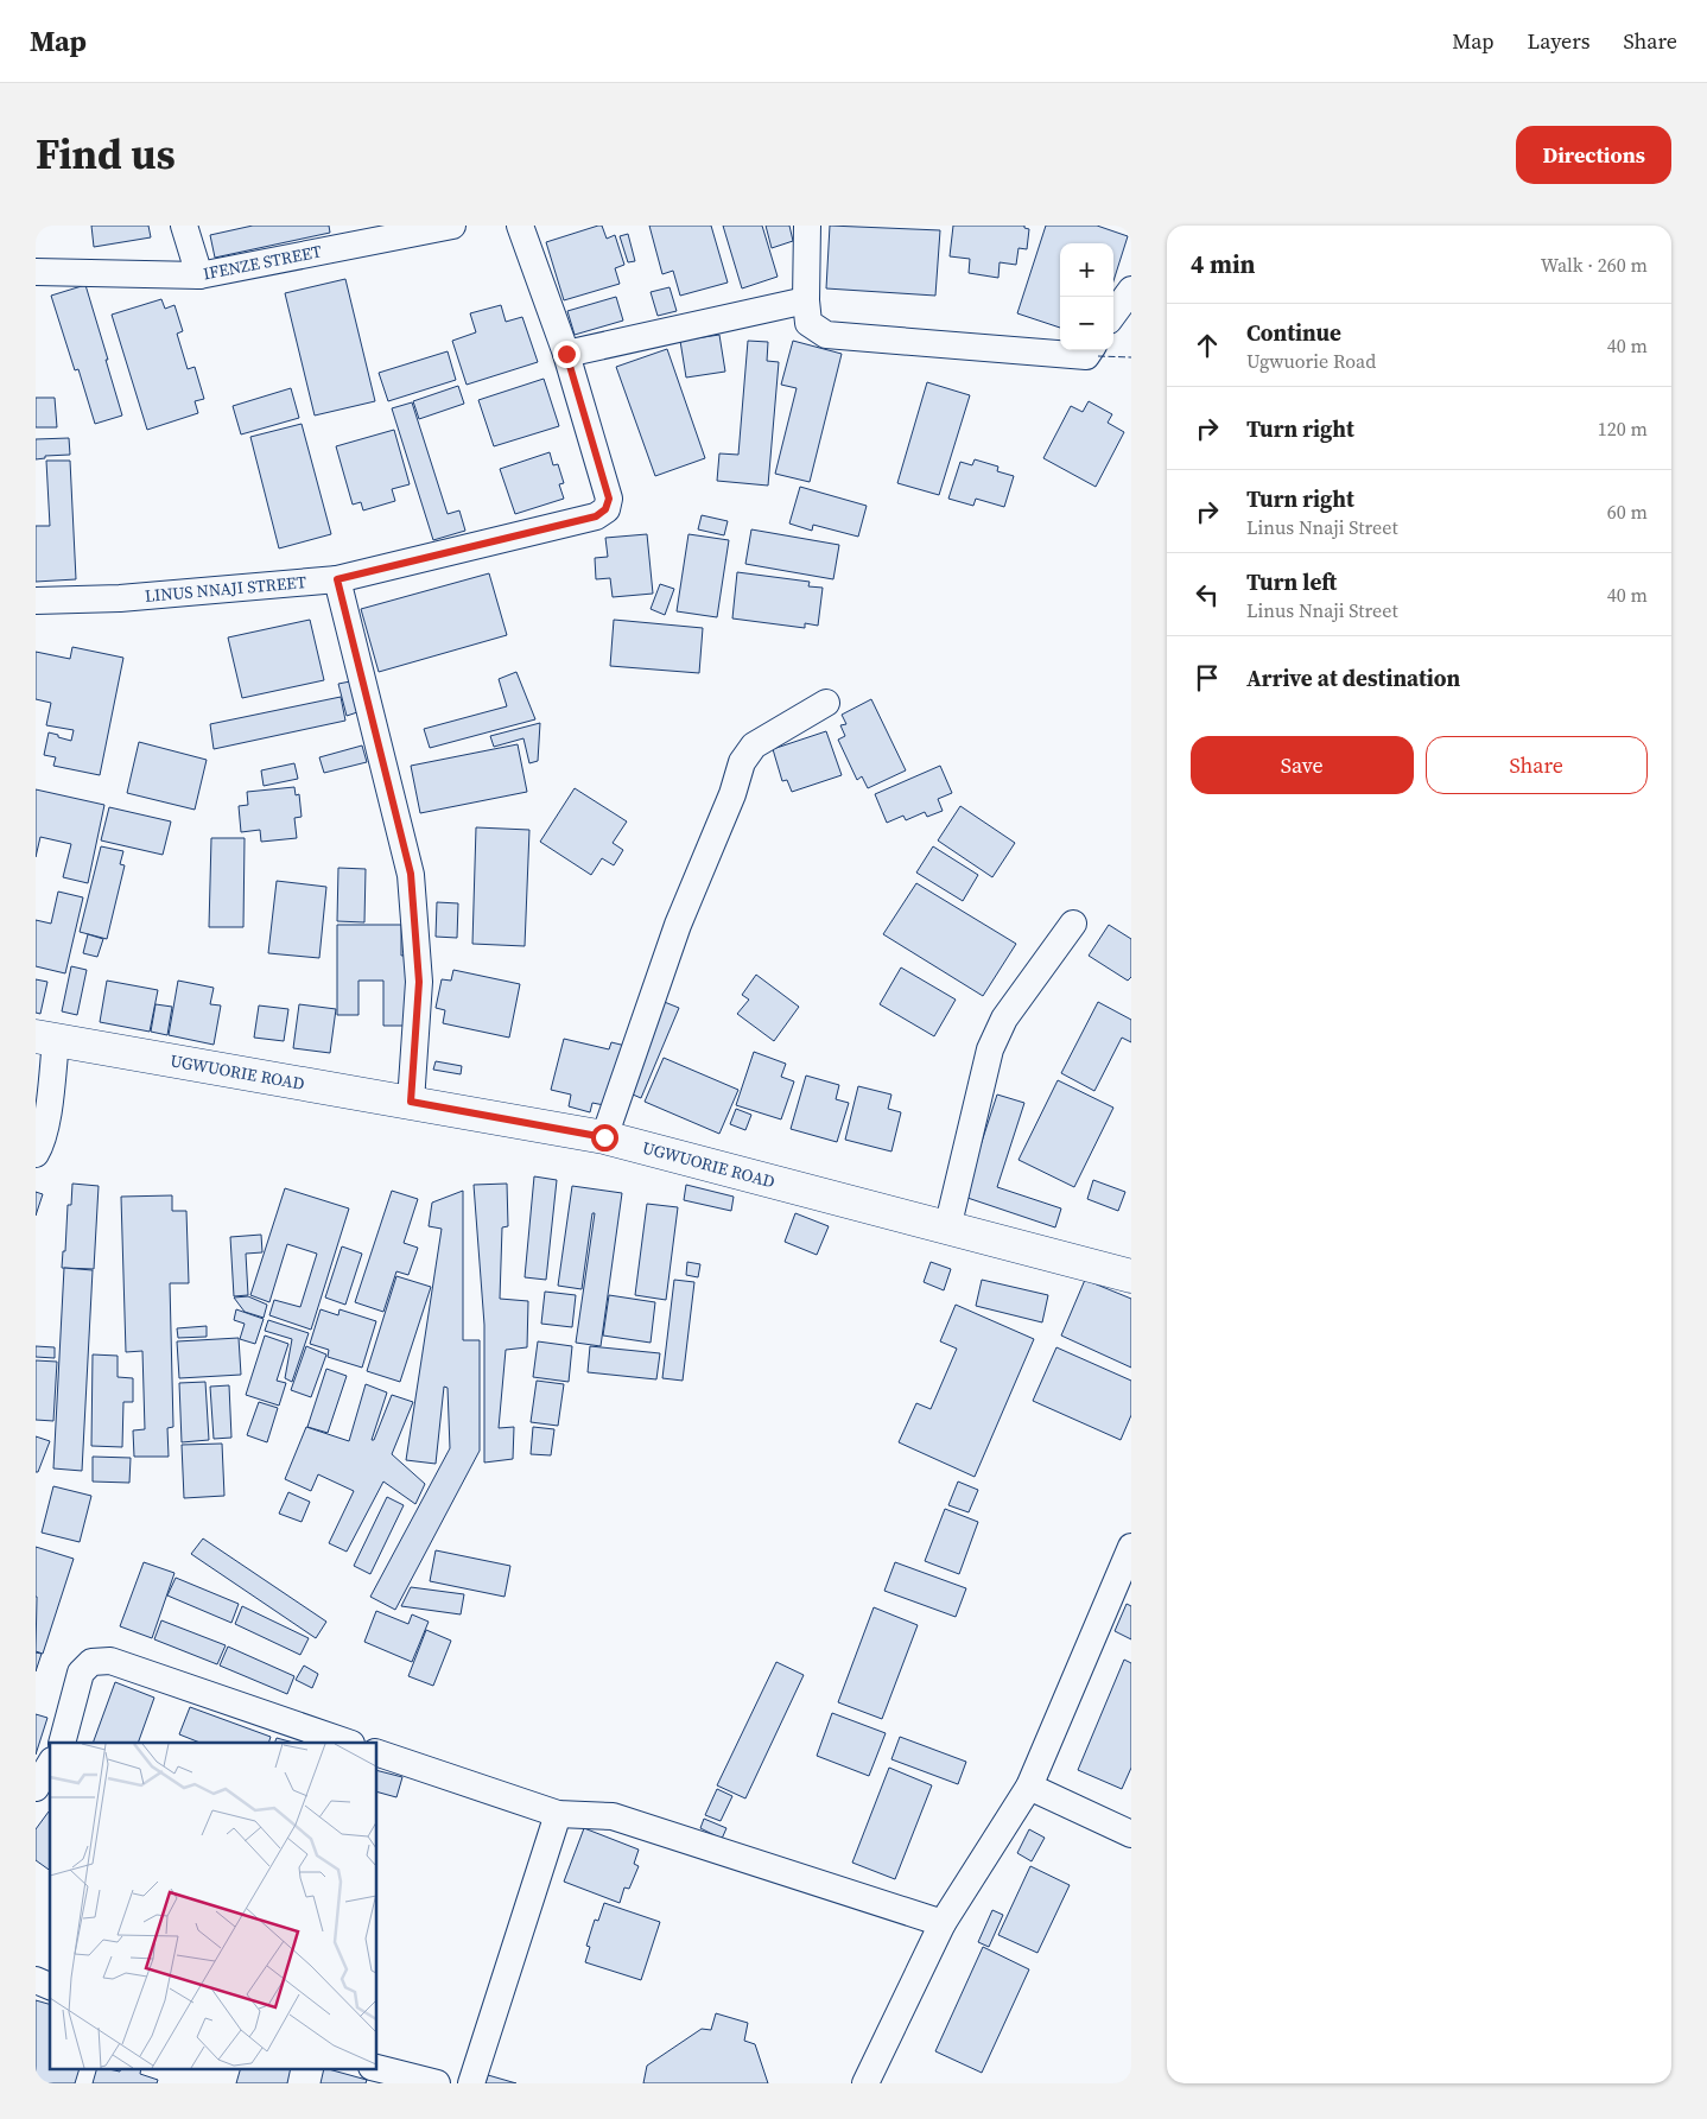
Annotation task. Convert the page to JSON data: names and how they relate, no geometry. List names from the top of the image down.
{
  "streets": {
    "street": ["IFENZE STREET", "LINUS NNAJI STREET", "UGWUORIE ROAD"]
  },
  "page": {
    "header": "Map",
    "nav": ["Map", "Layers", "Share"],
    "title": "Find us",
    "buttons": [
      "Directions",
      ["Save", "Share"]
    ],
    "heading": ["4 min", "Walk · 260 m"],
    "map_buttons": ["+", "−"],
    "list": [
      ["Continue", "Ugwuorie Road", "40 m"],
      ["Turn right", "120 m"],
      ["Turn right", "Linus Nnaji Street", "60 m"],
      ["Turn left", "Linus Nnaji Street", "40 m"],
      "Arrive at destination"
    ]
  }
}
